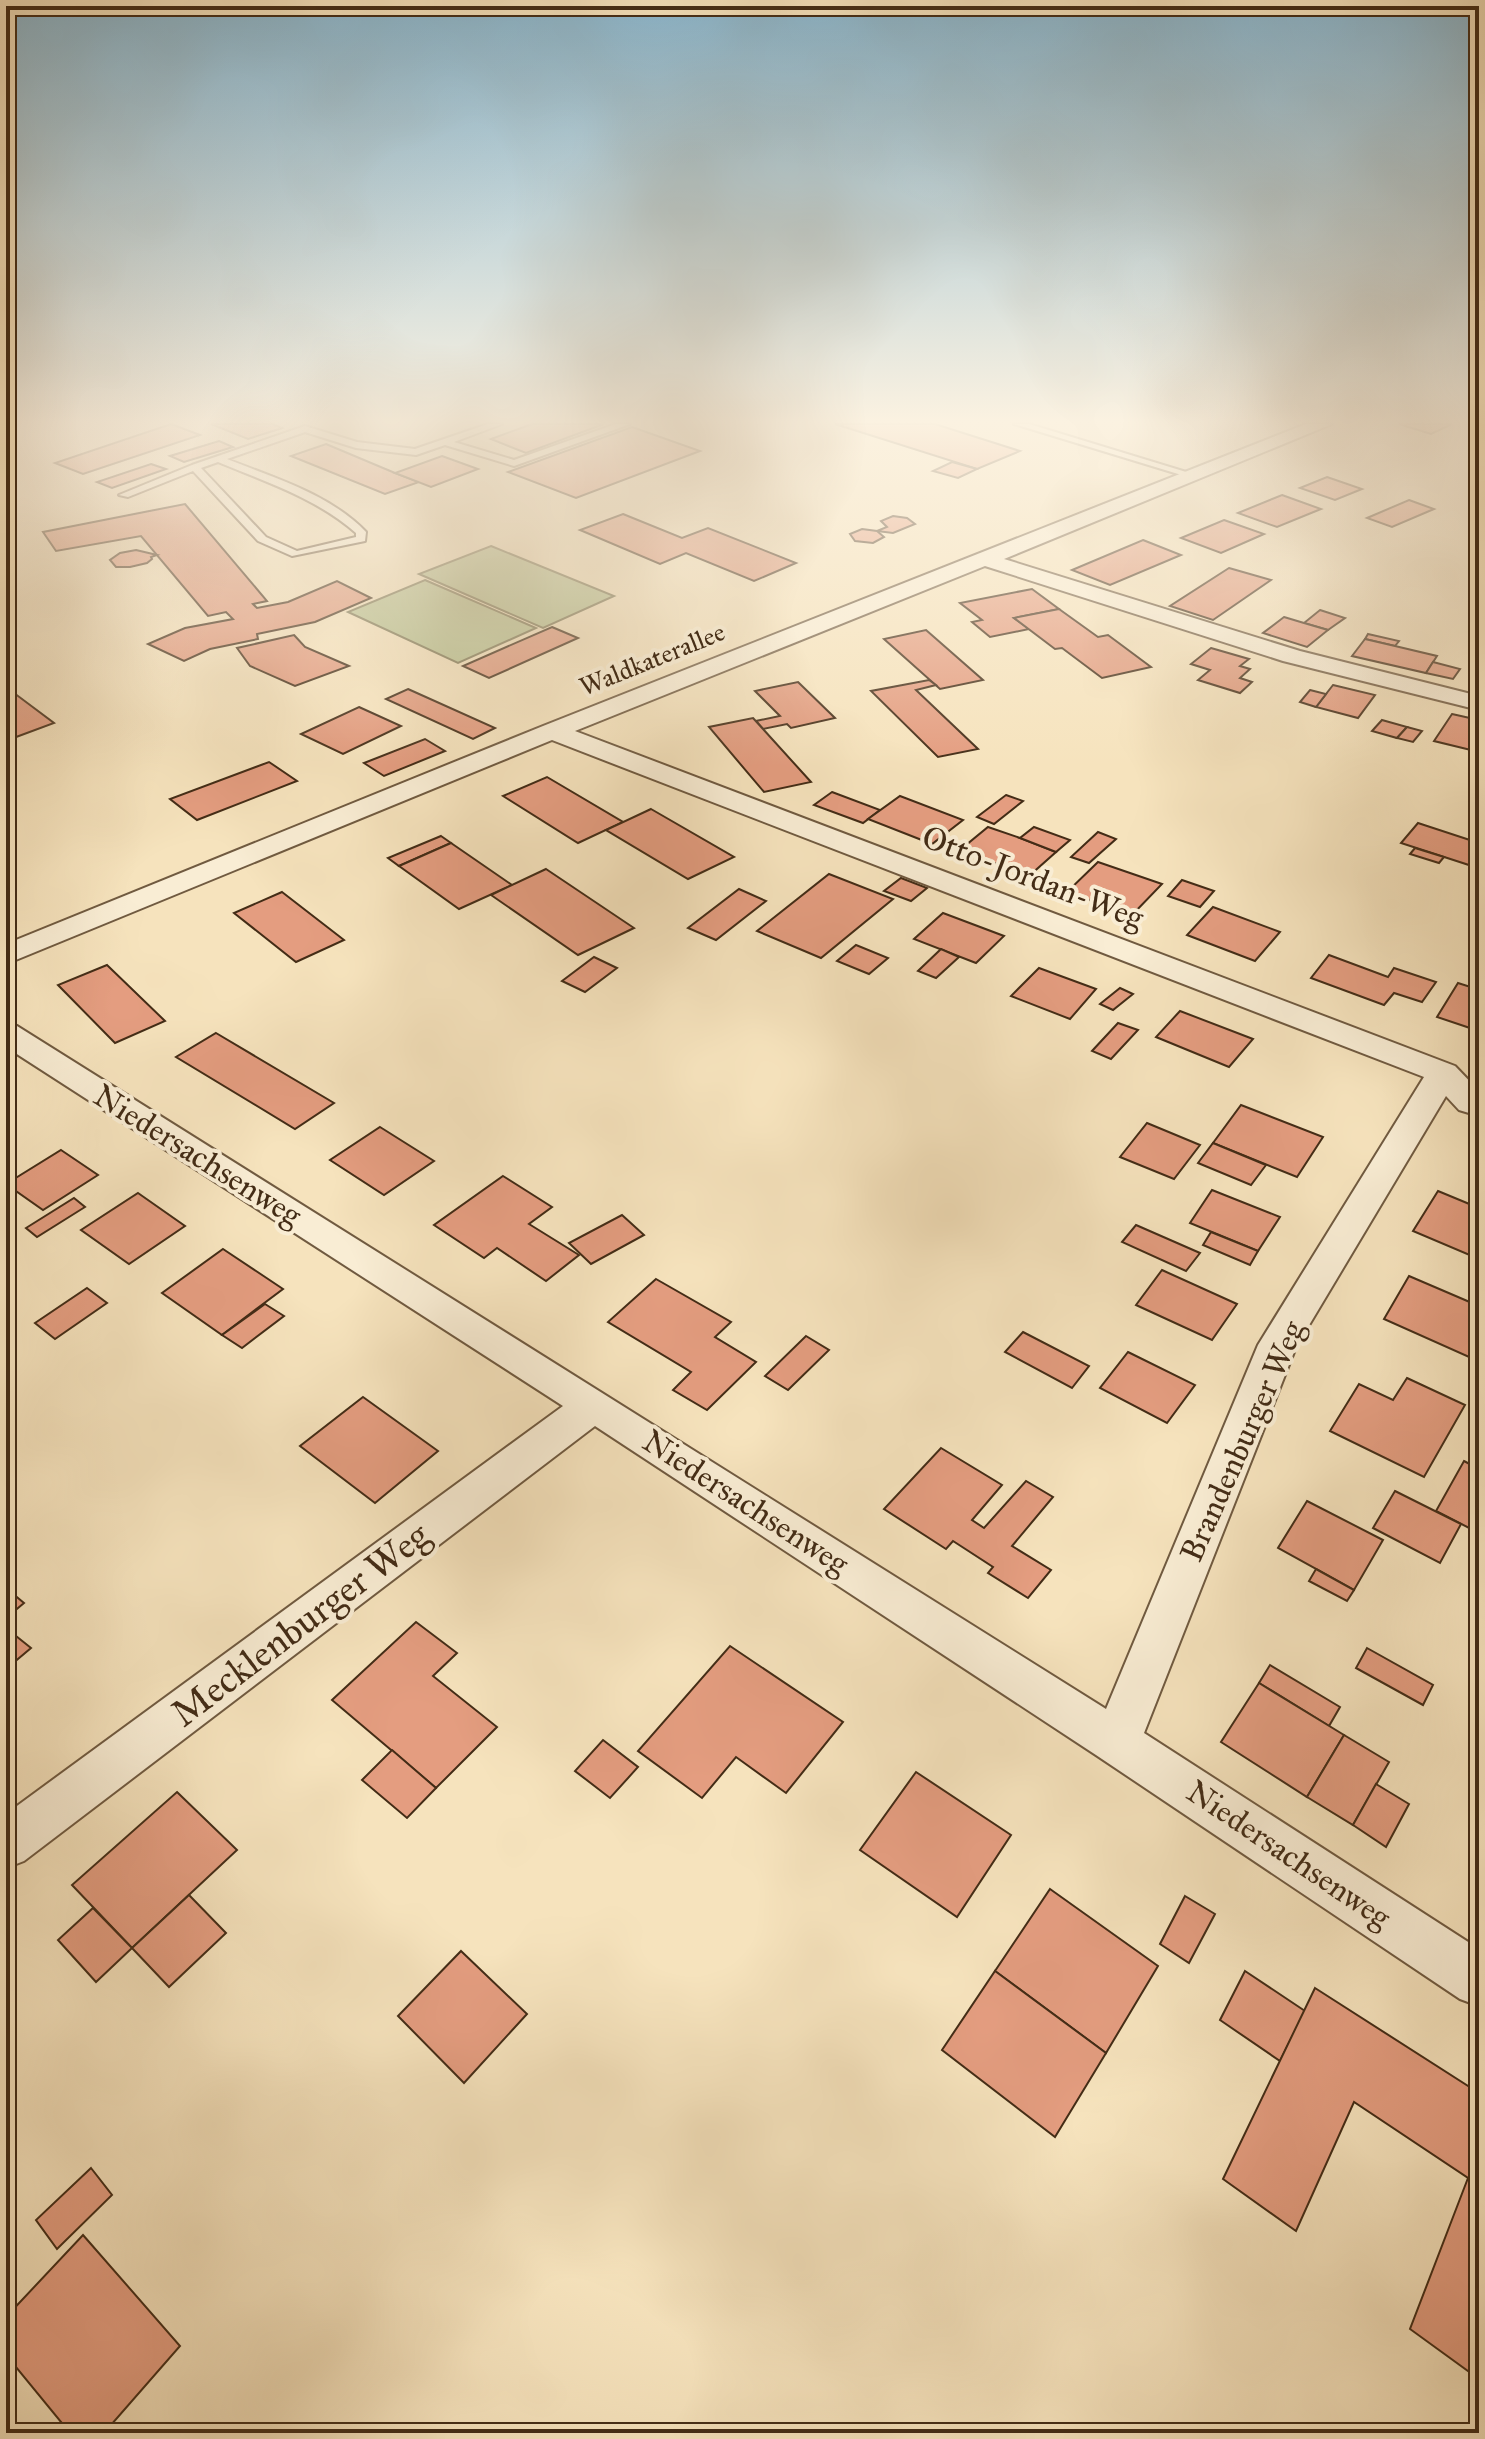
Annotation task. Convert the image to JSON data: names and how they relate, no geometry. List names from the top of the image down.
{
  "streets": {
    "street": [
      "Waldkaterallee",
      "Otto-Jordan-Weg",
      "Niedersachsenweg",
      "Brandenburger Weg",
      "Mecklenburger Weg"
    ]
  },
  "crossings": [
    ["Waldkaterallee", "Otto-Jordan-Weg"],
    ["Otto-Jordan-Weg", "Brandenburger Weg"],
    ["Niedersachsenweg", "Brandenburger Weg"],
    ["Niedersachsenweg", "Mecklenburger Weg"]
  ]
}
